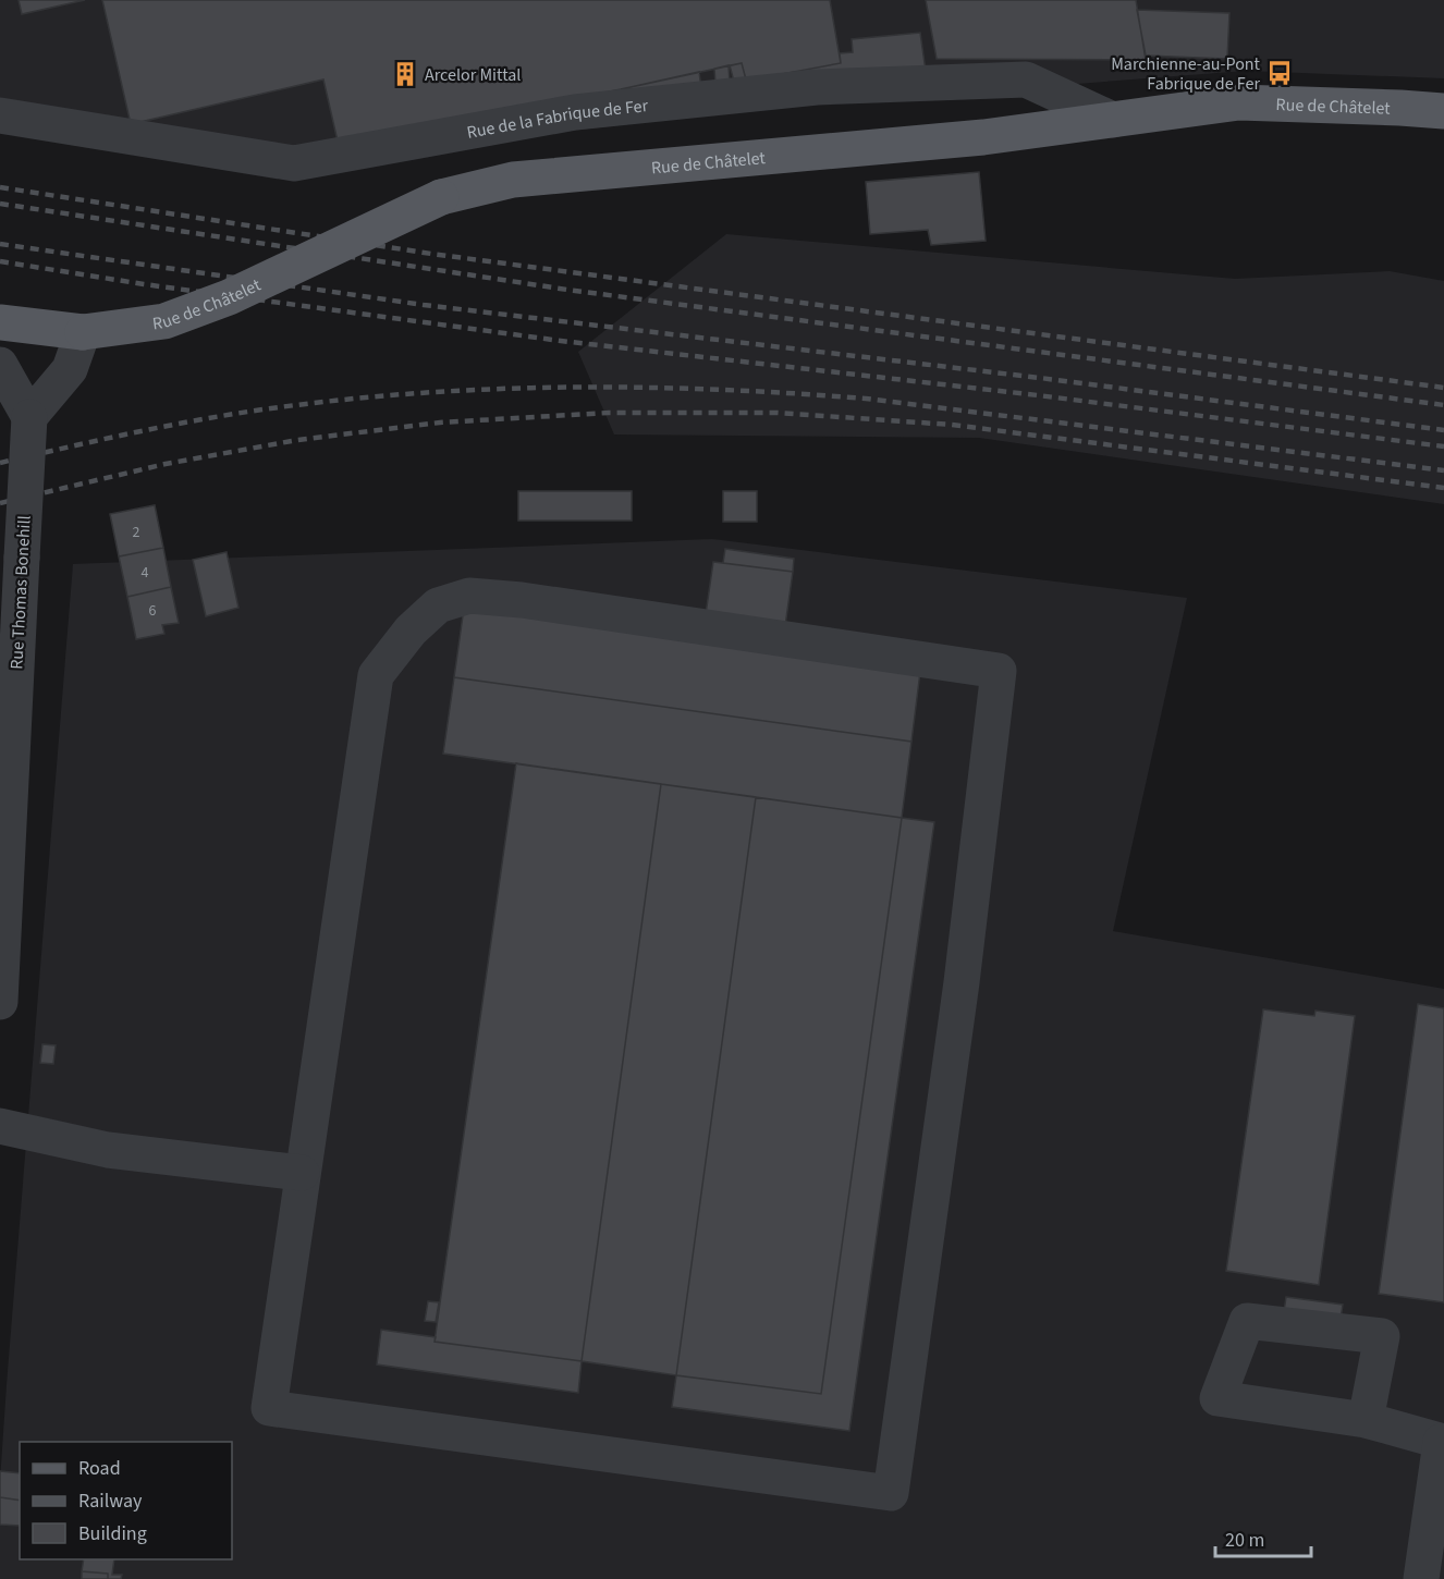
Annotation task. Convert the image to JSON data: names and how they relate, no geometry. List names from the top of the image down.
{
  "streets": {
    "main road": ["Rue de Châtelet"],
    "street": ["Rue de la Fabrique de Fer", "Rue Thomas Bonehill"]
  },
  "crossings": [
    ["Rue de Châtelet", "Rue de la Fabrique de Fer"]
  ],
  "places": {
    "bus stop": ["Marchienne-au-Pont Fabrique de Fer"],
    "building": ["Arcelor Mittal"]
  },
  "house_numbers": ["2", "4", "6"],
  "legend": ["Road", "Railway", "Building"],
  "scale_bar": "20 m"
}
